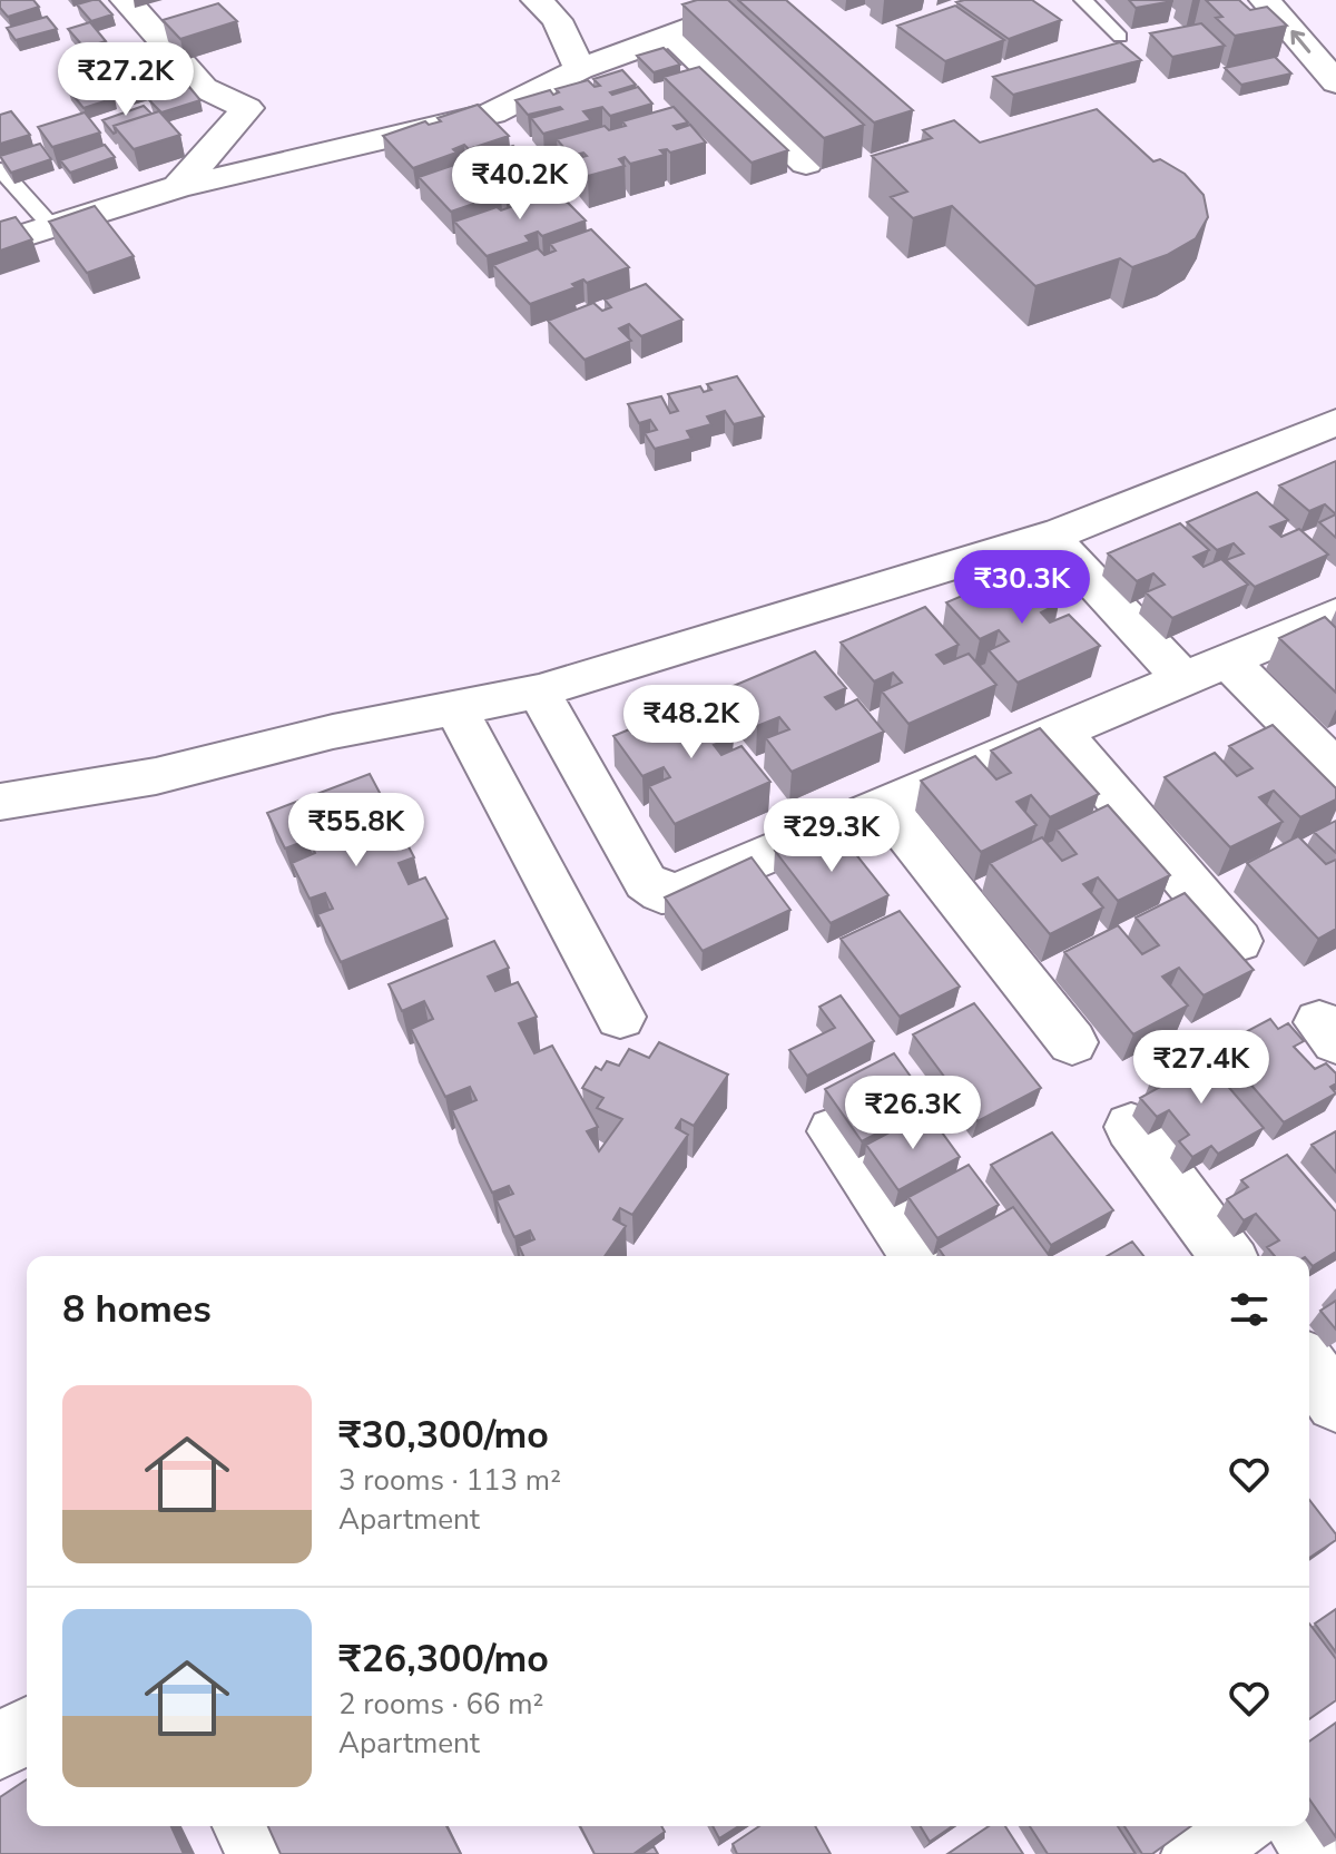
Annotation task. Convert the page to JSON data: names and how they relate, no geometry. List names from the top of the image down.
{
  "page": {
    "price": [
      "₹27.2K",
      "₹40.2K",
      "₹30.3K",
      "₹48.2K",
      "₹55.8K",
      "₹29.3K",
      "₹27.4K",
      "₹26.3K"
    ],
    "heading": "8 homes",
    "list": [
      {
        "name": "₹30,300/mo",
        "note": "3 rooms · 113 m² · Apartment"
      },
      {
        "name": "₹26,300/mo",
        "note": "2 rooms · 66 m² · Apartment"
      }
    ]
  }
}
